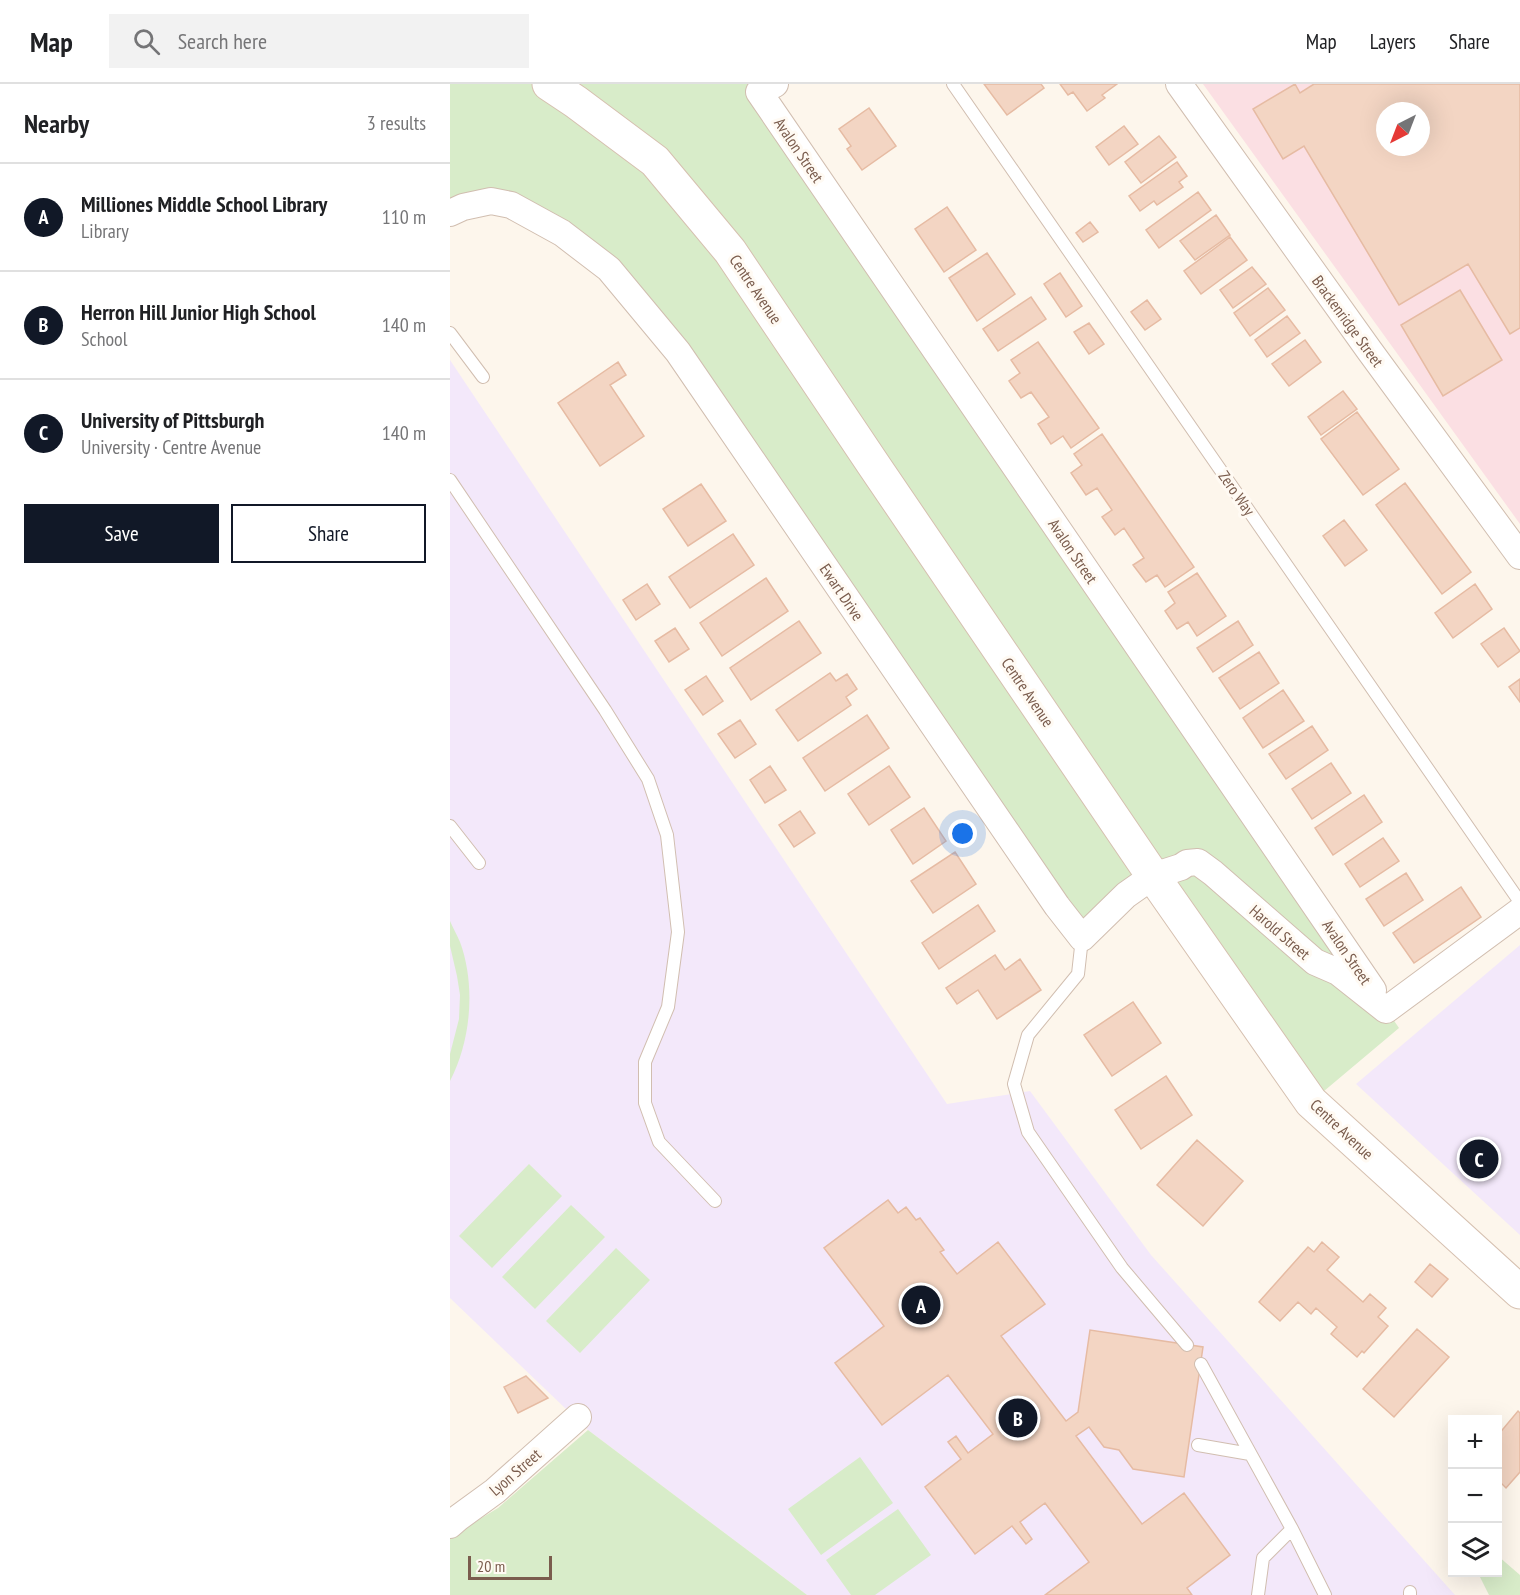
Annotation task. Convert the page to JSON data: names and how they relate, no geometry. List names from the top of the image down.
{
  "streets": {
    "main road": ["Centre Avenue"],
    "street": [
      "Avalon Street",
      "Brackenridge Street",
      "Ewart Drive",
      "Harold Street",
      "Lyon Street"
    ],
    "lane": ["Zero Way"]
  },
  "crossings": [
    ["Avalon Street", "Harold Street"],
    ["Centre Avenue", "Harold Street"]
  ],
  "scale_bar": "20 m",
  "north": "bottom left",
  "page": {
    "header": "Map",
    "search": "Search here",
    "nav": ["Map", "Layers", "Share"],
    "heading": ["Nearby", "3 results"],
    "list": [
      {
        "mark": "A",
        "name": "Milliones Middle School Library",
        "note": "Library",
        "value": "110 m"
      },
      {
        "mark": "B",
        "name": "Herron Hill Junior High School",
        "note": "School",
        "value": "140 m"
      },
      {
        "mark": "C",
        "name": "University of Pittsburgh",
        "note": "University · Centre Avenue",
        "value": "140 m"
      }
    ],
    "buttons": ["Save", "Share"],
    "pins": ["C", "A", "B"],
    "map_buttons": ["+", "−"],
    "scale": "20 m"
  }
}
